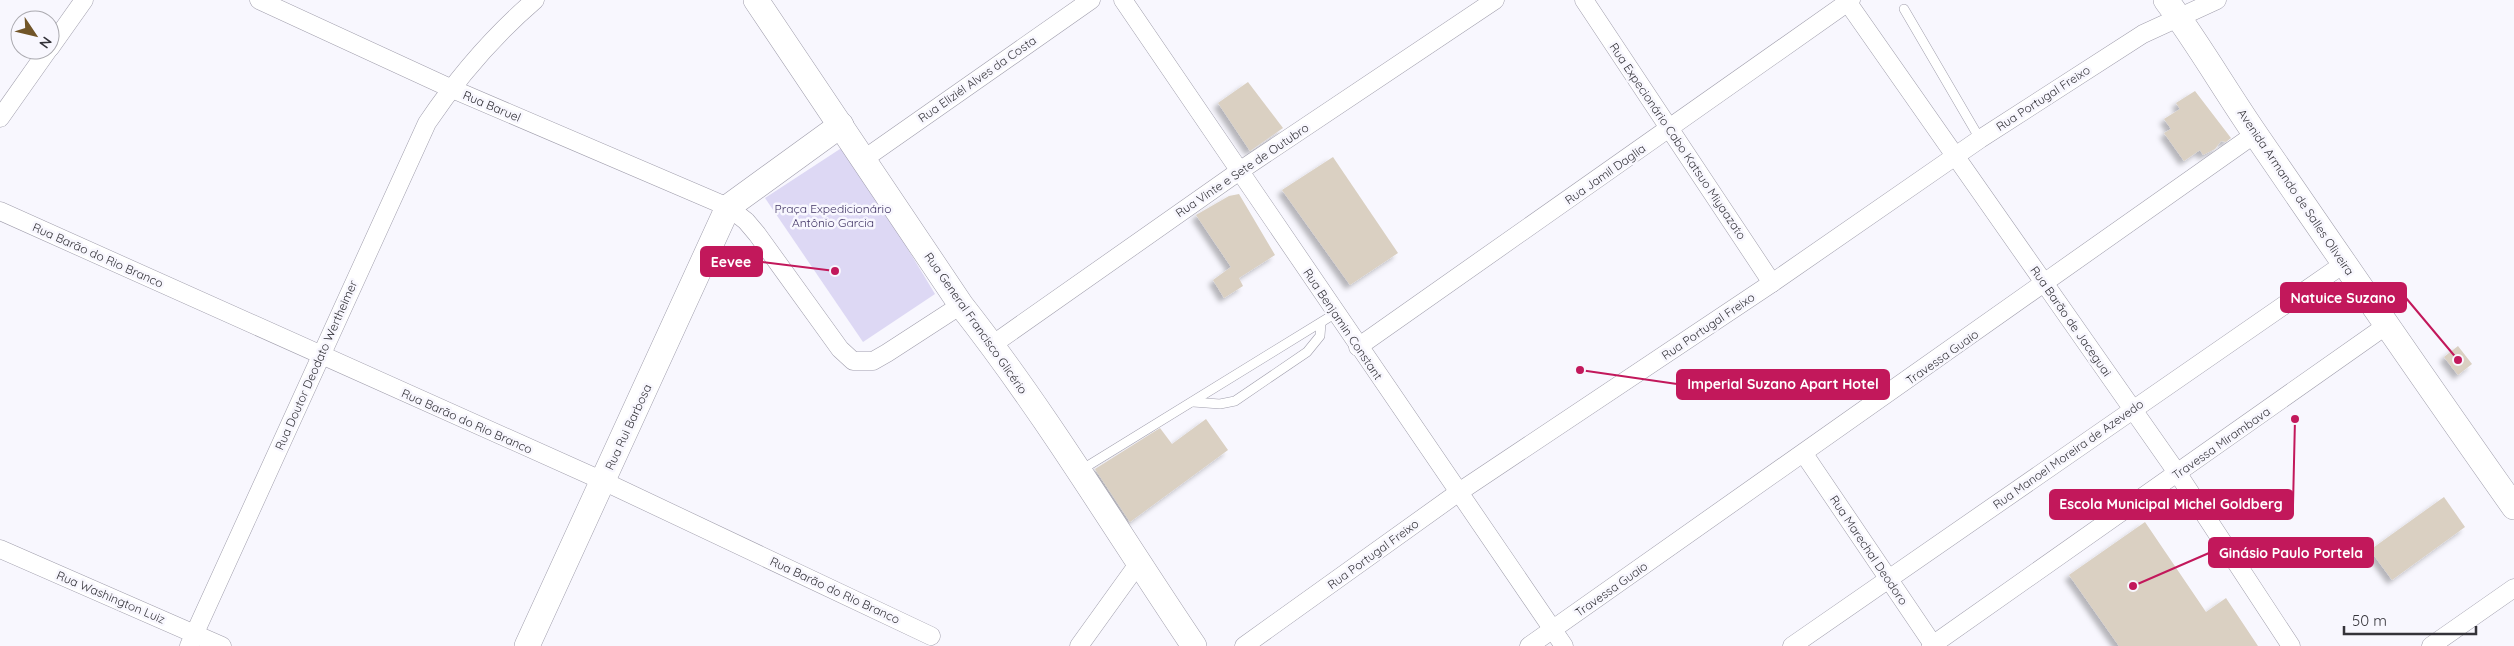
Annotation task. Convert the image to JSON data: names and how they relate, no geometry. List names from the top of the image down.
{
  "streets": {
    "main road": ["Avenida Armando de Salles Oliveira", "Rua General Francisco Glicério", "Rua Rui Barbosa"],
    "street": [
      "Rua Eliziél Alves da Costa",
      "Rua Portugal Freixo",
      "Rua Baruel",
      "Rua Expecionário Cabo Katsuo Miyaazato",
      "Rua Vinte e Sete de Outubro",
      "Rua Jamil Daglia",
      "Rua Barão do Rio Branco",
      "Rua Barão de Jaceguai",
      "Rua Benjamin Constant",
      "Travessa Guaio",
      "Rua Doutor Deodato Wertheimer",
      "Travessa Mirambava",
      "Rua Manoel Moreira de Azevedo",
      "Rua Marechal Deodoro",
      "Rua Washington Luiz"
    ]
  },
  "crossings": [
    ["Rua Eliziél Alves da Costa", "Rua General Francisco Glicério"],
    ["Rua Portugal Freixo", "Rua Expecionário Cabo Katsuo Miyaazato"],
    ["Rua Portugal Freixo", "Avenida Armando de Salles Oliveira"],
    ["Rua Portugal Freixo", "Rua Barão de Jaceguai"],
    ["Rua Portugal Freixo", "Rua Benjamin Constant"],
    ["Rua Baruel", "Rua Doutor Deodato Wertheimer"],
    ["Rua Baruel", "Rua Rui Barbosa"],
    ["Rua Expecionário Cabo Katsuo Miyaazato", "Rua Jamil Daglia"],
    ["Rua Vinte e Sete de Outubro", "Rua General Francisco Glicério"],
    ["Rua Vinte e Sete de Outubro", "Rua Benjamin Constant"],
    ["Rua Jamil Daglia", "Rua Barão de Jaceguai"],
    ["Rua Jamil Daglia", "Rua Benjamin Constant"],
    ["Avenida Armando de Salles Oliveira", "Travessa Guaio"],
    ["Avenida Armando de Salles Oliveira", "Travessa Mirambava"],
    ["Avenida Armando de Salles Oliveira", "Rua Manoel Moreira de Azevedo"],
    ["Rua Barão do Rio Branco", "Rua Doutor Deodato Wertheimer"],
    ["Rua Barão do Rio Branco", "Rua Rui Barbosa"],
    ["Rua Barão de Jaceguai", "Travessa Guaio"],
    ["Rua Barão de Jaceguai", "Travessa Mirambava"],
    ["Rua Barão de Jaceguai", "Rua Manoel Moreira de Azevedo"],
    ["Rua Benjamin Constant", "Travessa Guaio"],
    ["Travessa Guaio", "Rua Marechal Deodoro"],
    ["Rua Doutor Deodato Wertheimer", "Rua Washington Luiz"],
    ["Travessa Mirambava", "Rua Marechal Deodoro"],
    ["Rua Manoel Moreira de Azevedo", "Rua Marechal Deodoro"]
  ],
  "parks": ["Praça Expedicionário Antônio Garcia"],
  "places": [
    "Eevee",
    "Natuice Suzano",
    "Imperial Suzano Apart Hotel",
    "Escola Municipal Michel Goldberg",
    "Ginásio Paulo Portela"
  ],
  "scale_bar": "50 m",
  "north": "bottom right"
}
